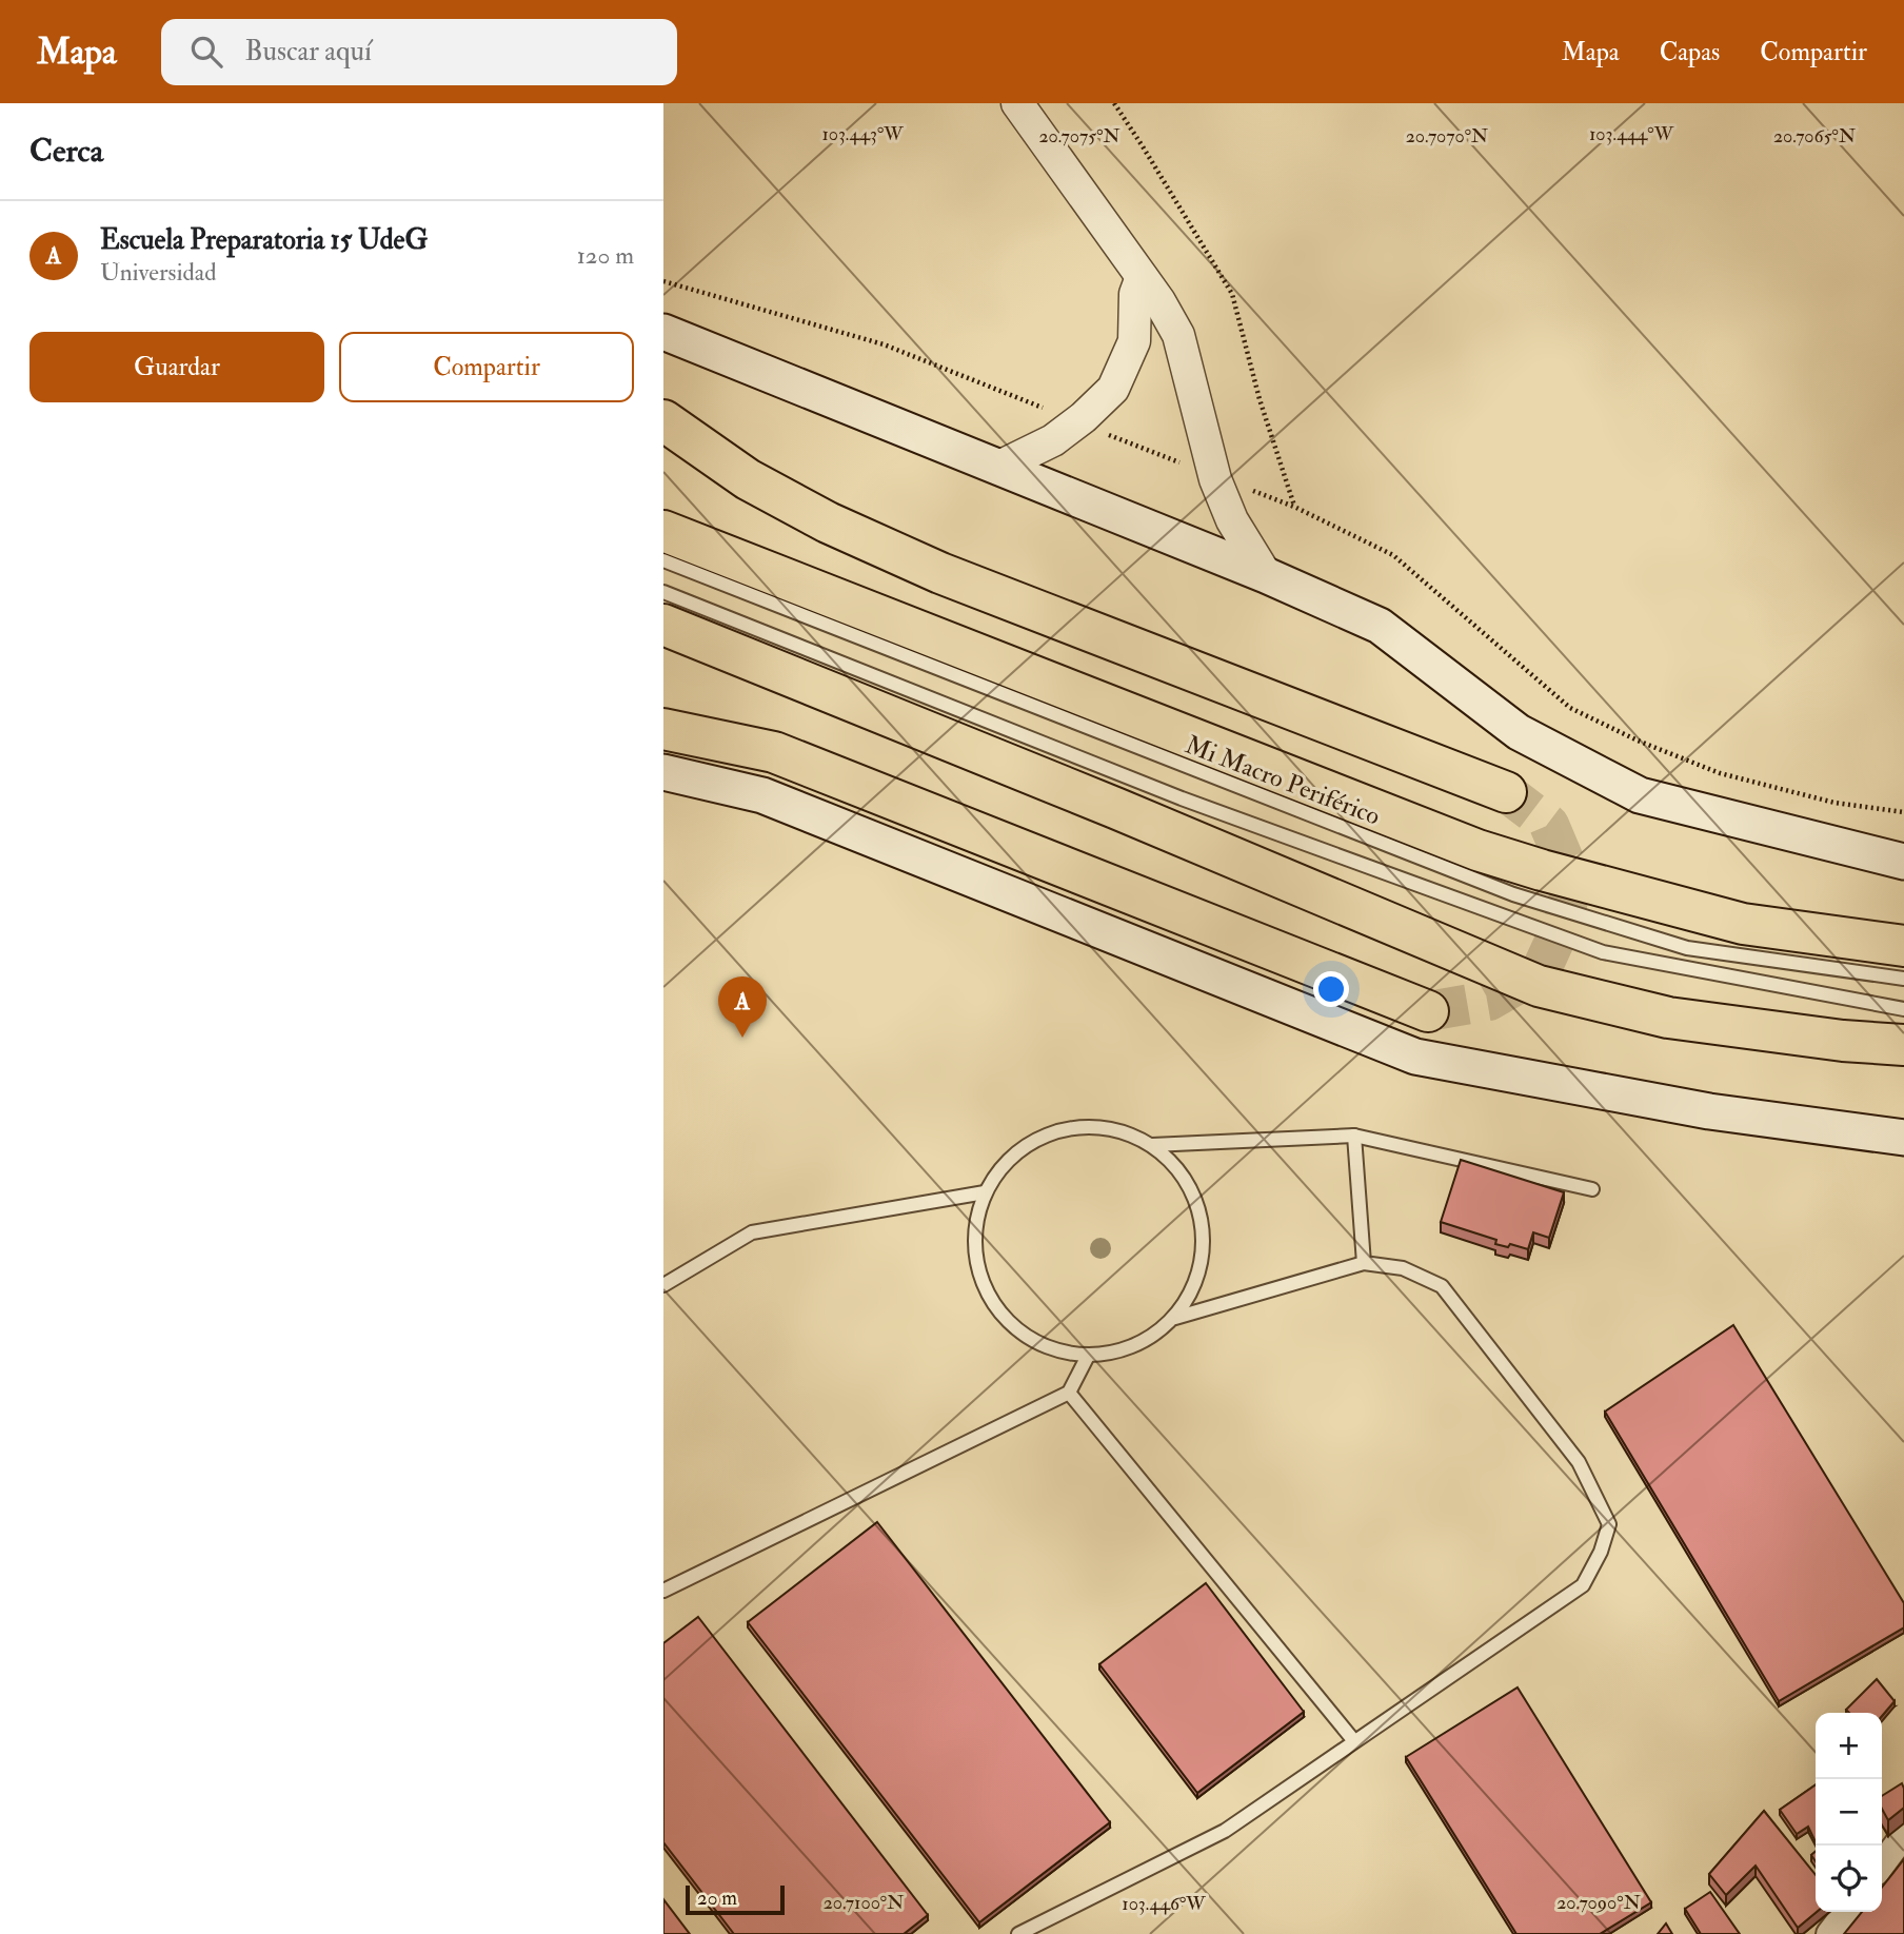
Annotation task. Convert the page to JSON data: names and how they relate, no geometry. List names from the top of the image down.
{
  "streets": {
    "lane": ["Mi Macro Periférico"]
  },
  "scale_bar": "20 m",
  "page": {
    "header": "Mapa",
    "search": "Buscar aquí",
    "nav": ["Mapa", "Capas", "Compartir"],
    "heading": "Cerca",
    "list": [
      {
        "mark": "A",
        "name": "Escuela Preparatoria 15 UdeG",
        "note": "Universidad",
        "value": "120 m"
      }
    ],
    "buttons": ["Guardar", "Compartir"],
    "pins": "A",
    "map_buttons": ["+", "−"],
    "scale": "20 m"
  },
  "coordinates": [
    "103.443°W",
    "103.444°W",
    "20.7075°N",
    "20.7070°N",
    "20.7065°N",
    "20.7100°N",
    "20.7090°N",
    "103.446°W"
  ]
}
